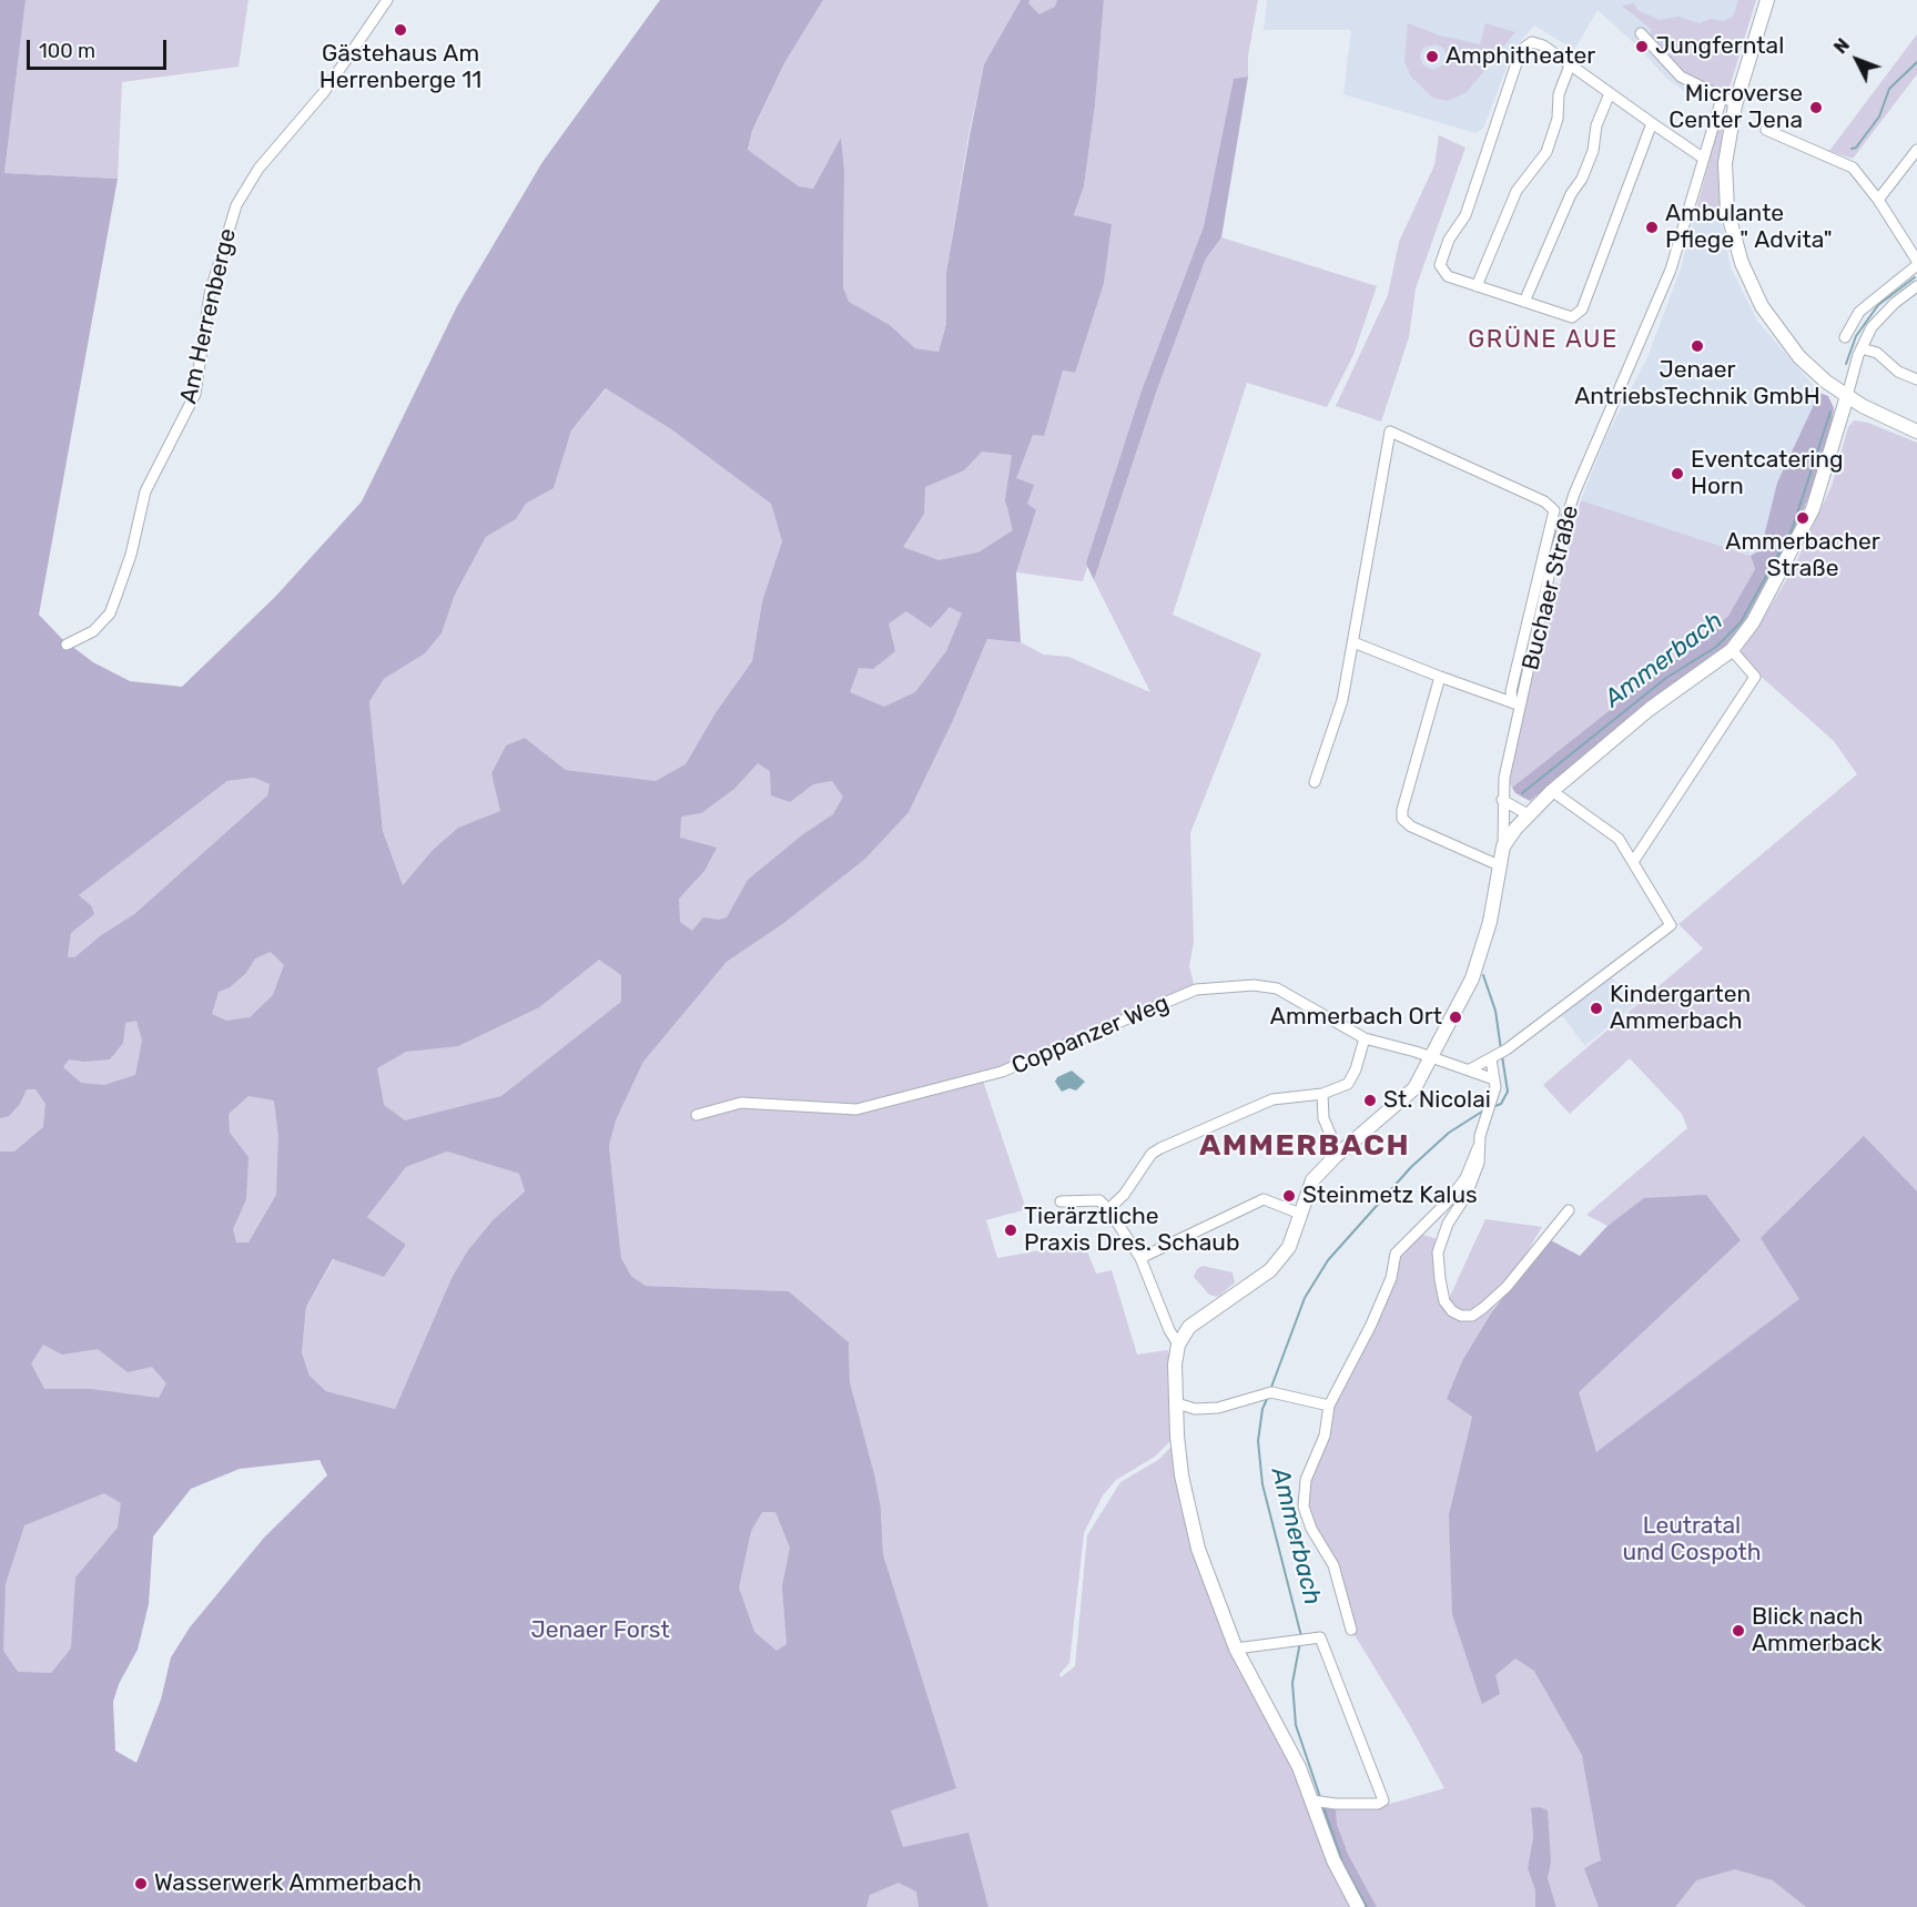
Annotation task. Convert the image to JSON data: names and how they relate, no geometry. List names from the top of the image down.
{
  "streets": {
    "street": ["Am Herrenberge", "Buchaer Straße", "Coppanzer Weg"]
  },
  "districts": ["GRÜNE AUE", "AMMERBACH"],
  "water": ["Ammerbach"],
  "parks": ["Leutratal und Cospoth", "Jenaer Forst"],
  "places": [
    "Gästehaus Am Herrenberge 11",
    "Jungferntal",
    "Amphitheater",
    "Microverse Center Jena",
    "Ambulante Pflege \" Advita\"",
    "Jenaer AntriebsTechnik GmbH",
    "Eventcatering Horn",
    "Ammerbacher Straße",
    "Kindergarten Ammerbach",
    "Ammerbach Ort",
    "St. Nicolai",
    "Steinmetz Kalus",
    "Tierärztliche Praxis Dres. Schaub",
    "Blick nach Ammerback",
    "Wasserwerk Ammerbach"
  ],
  "scale_bar": "100 m",
  "north": "top left"
}
